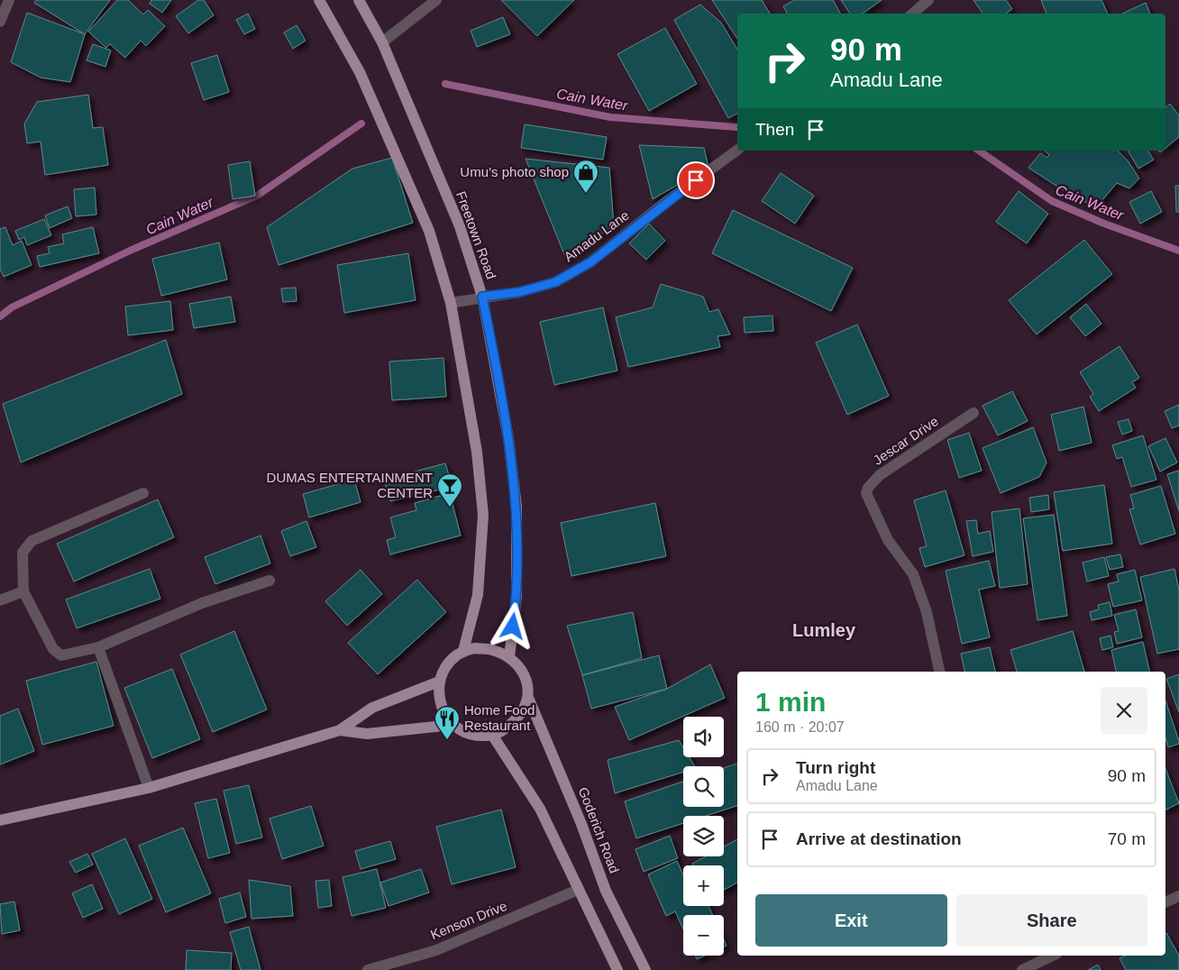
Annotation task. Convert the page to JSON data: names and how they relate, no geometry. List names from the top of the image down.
{
  "streets": {
    "main road": ["Freetown Road", "Goderich Road"],
    "street": ["Amadu Lane", "Jescar Drive", "Kenson Drive"]
  },
  "crossings": [
    ["Freetown Road", "Amadu Lane"],
    ["Freetown Road", "Goderich Road"]
  ],
  "districts": ["Lumley"],
  "water": ["Cain Water"],
  "places": {
    "shop": ["Umu’s photo shop"],
    "bar": ["DUMAS ENTERTAINMENT CENTER"],
    "restaurant": ["Home Food Restaurant"]
  },
  "page": {
    "turn": ["90 m", "Amadu Lane"],
    "then": "Then",
    "heading": ["1 min", "160 m · 20:07"],
    "map_buttons": ["+", "−"],
    "list": [
      {
        "name": "Turn right",
        "note": "Amadu Lane",
        "value": "90 m"
      },
      {
        "name": "Arrive at destination",
        "value": "70 m"
      }
    ],
    "buttons": ["Exit", "Share"]
  }
}
